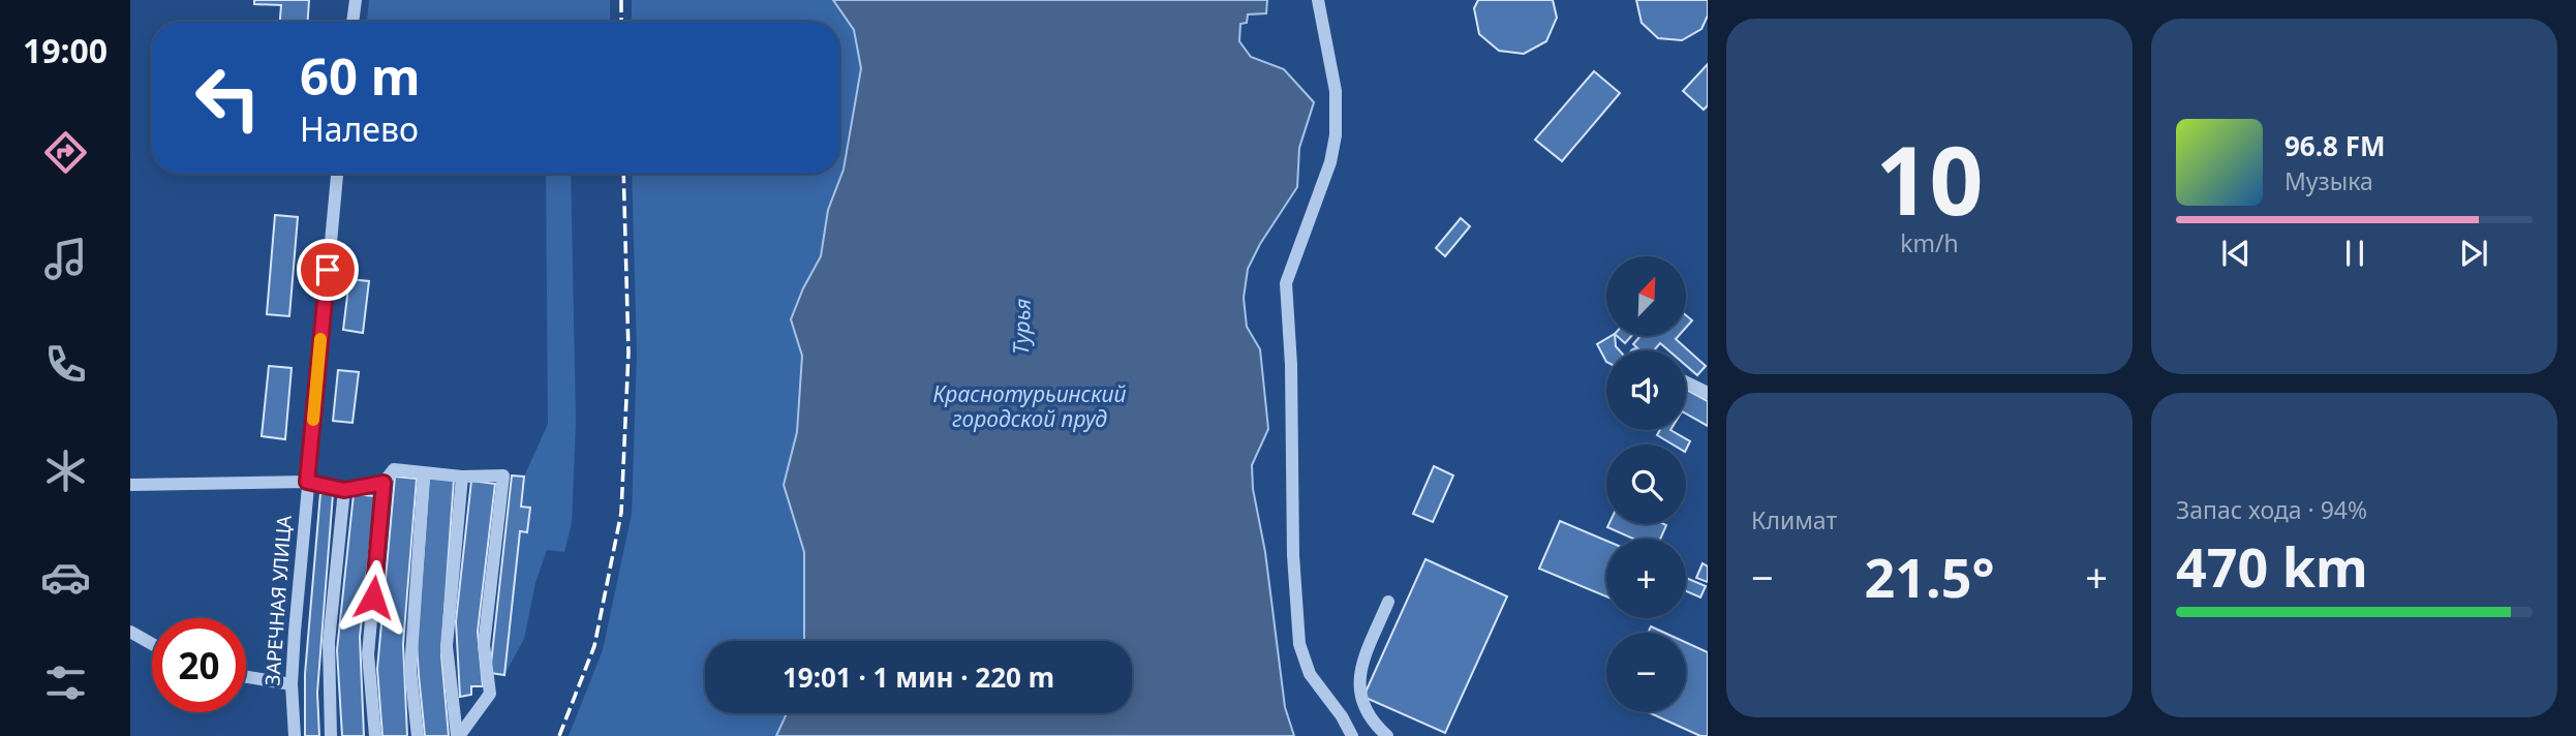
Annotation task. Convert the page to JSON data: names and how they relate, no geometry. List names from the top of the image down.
{
  "streets": {
    "street": ["ЗАРЕЧНАЯ УЛИЦА"]
  },
  "water": ["Турья", "Краснотурьинский городской пруд"],
  "north": "top right",
  "page": {
    "tabs": "19:00",
    "tile": [
      ["10", "km/h"],
      "Климат",
      ["Запас хода · 94%", "470 km"]
    ],
    "turn": ["60 m", "Налево"],
    "song": ["96.8 FM", "Музыка"],
    "map_buttons": ["+", "−"],
    "heat": ["−", "21.5°", "+"],
    "limit": "20",
    "trip": "19:01 · 1 мин · 220 m"
  }
}
